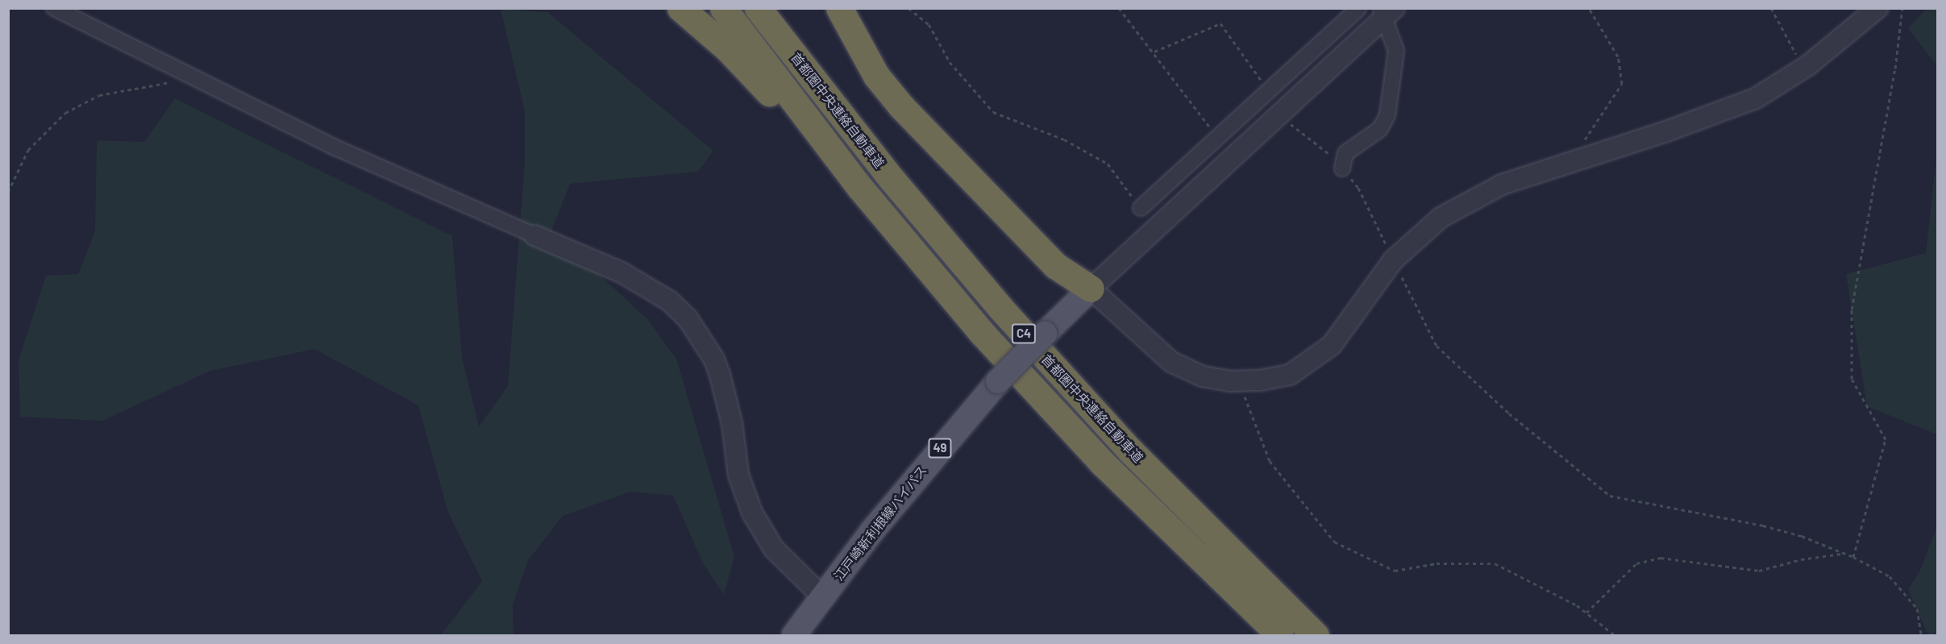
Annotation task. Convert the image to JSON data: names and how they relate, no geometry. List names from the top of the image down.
{
  "streets": {
    "highway": ["首都圏中央連絡自動車道", "C4"],
    "main road": ["49", "江戸崎新利根線バイパス"]
  }
}
